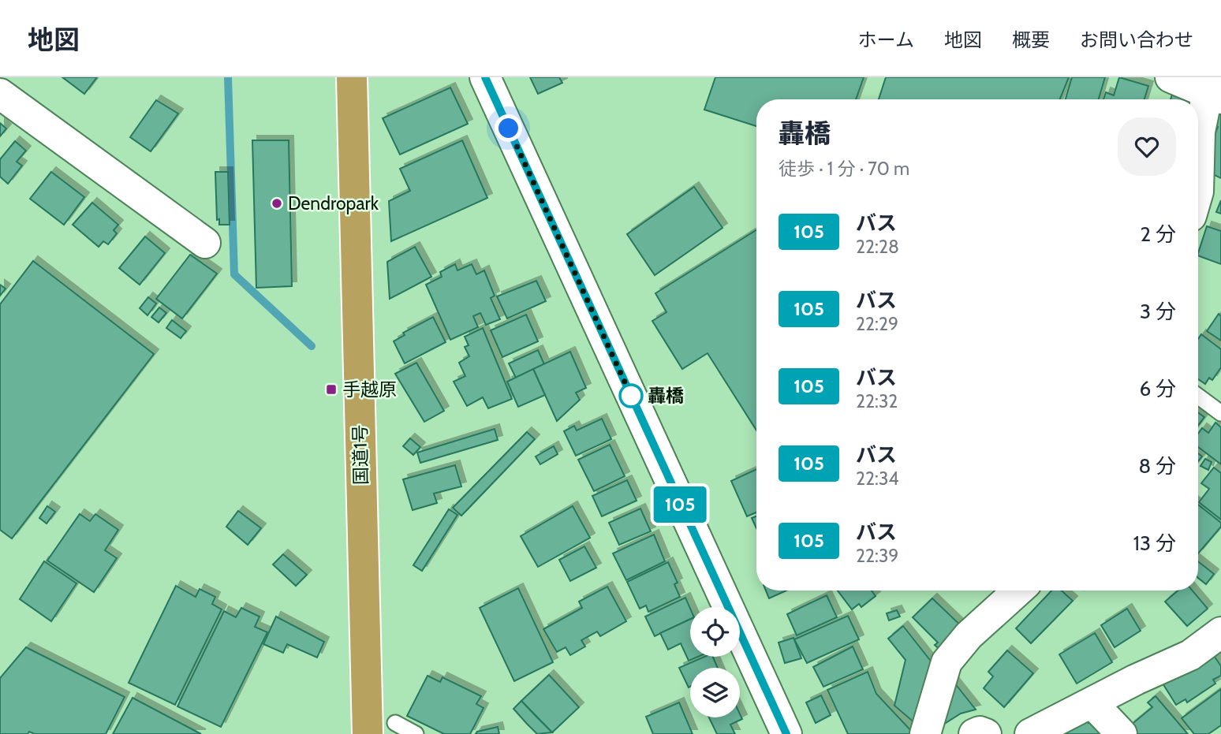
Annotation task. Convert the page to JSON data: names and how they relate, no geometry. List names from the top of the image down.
{
  "streets": {
    "highway": ["国道1号"]
  },
  "places": {
    "other": ["Dendropark", "轟橋"],
    "transit": ["手越原"]
  },
  "lines": ["bus line 105"],
  "page": {
    "header": "地図",
    "nav": [
      "ホーム",
      "地図",
      "概要",
      "お問い合わせ"
    ],
    "on_map": "105",
    "heading": ["轟橋", "徒歩 · 1 分 · 70 m"],
    "list": [
      {
        "mark": "105",
        "name": "バス",
        "note": "22:28",
        "value": "2 分"
      },
      {
        "mark": "105",
        "name": "バス",
        "note": "22:29",
        "value": "3 分"
      },
      {
        "mark": "105",
        "name": "バス",
        "note": "22:32",
        "value": "6 分"
      },
      {
        "mark": "105",
        "name": "バス",
        "note": "22:34",
        "value": "8 分"
      },
      {
        "mark": "105",
        "name": "バス",
        "note": "22:39",
        "value": "13 分"
      }
    ]
  }
}
